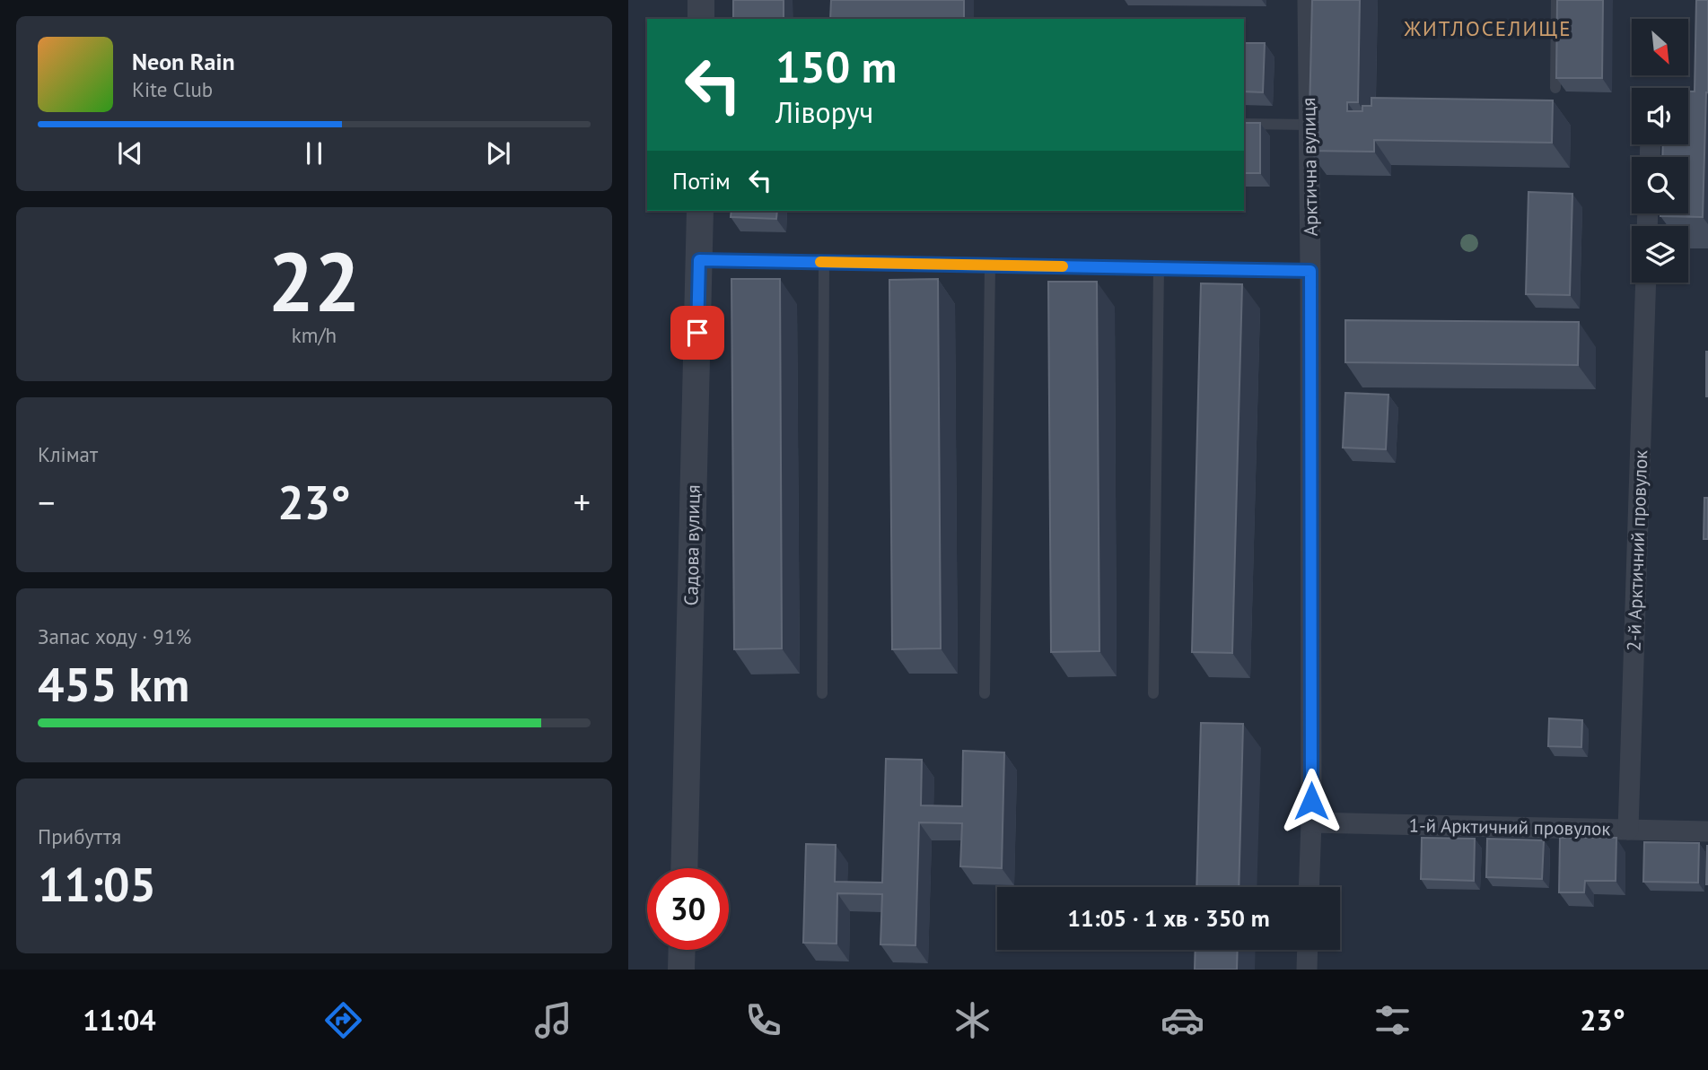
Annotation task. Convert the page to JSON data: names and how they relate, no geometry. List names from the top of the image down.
{
  "streets": {
    "street": [
      "Арктична вулиця",
      "Садова вулиця",
      "2-й Арктичний провулок",
      "1-й Арктичний провулок"
    ]
  },
  "crossings": [
    ["Арктична вулиця", "1-й Арктичний провулок"],
    ["2-й Арктичний провулок", "1-й Арктичний провулок"]
  ],
  "districts": ["ЖИТЛОСЕЛИЩЕ"],
  "north": "bottom right",
  "page": {
    "turn": ["150 m", "Ліворуч"],
    "song": ["Neon Rain", "Kite Club"],
    "then": "Потім",
    "tile": [
      ["22", "km/h"],
      "Клімат",
      ["Запас ходу · 91%", "455 km"],
      ["Прибуття", "11:05"]
    ],
    "heat": ["−", "23°", "+"],
    "limit": "30",
    "trip": "11:05 · 1 хв · 350 m",
    "tabs": ["11:04", "23°"]
  }
}
